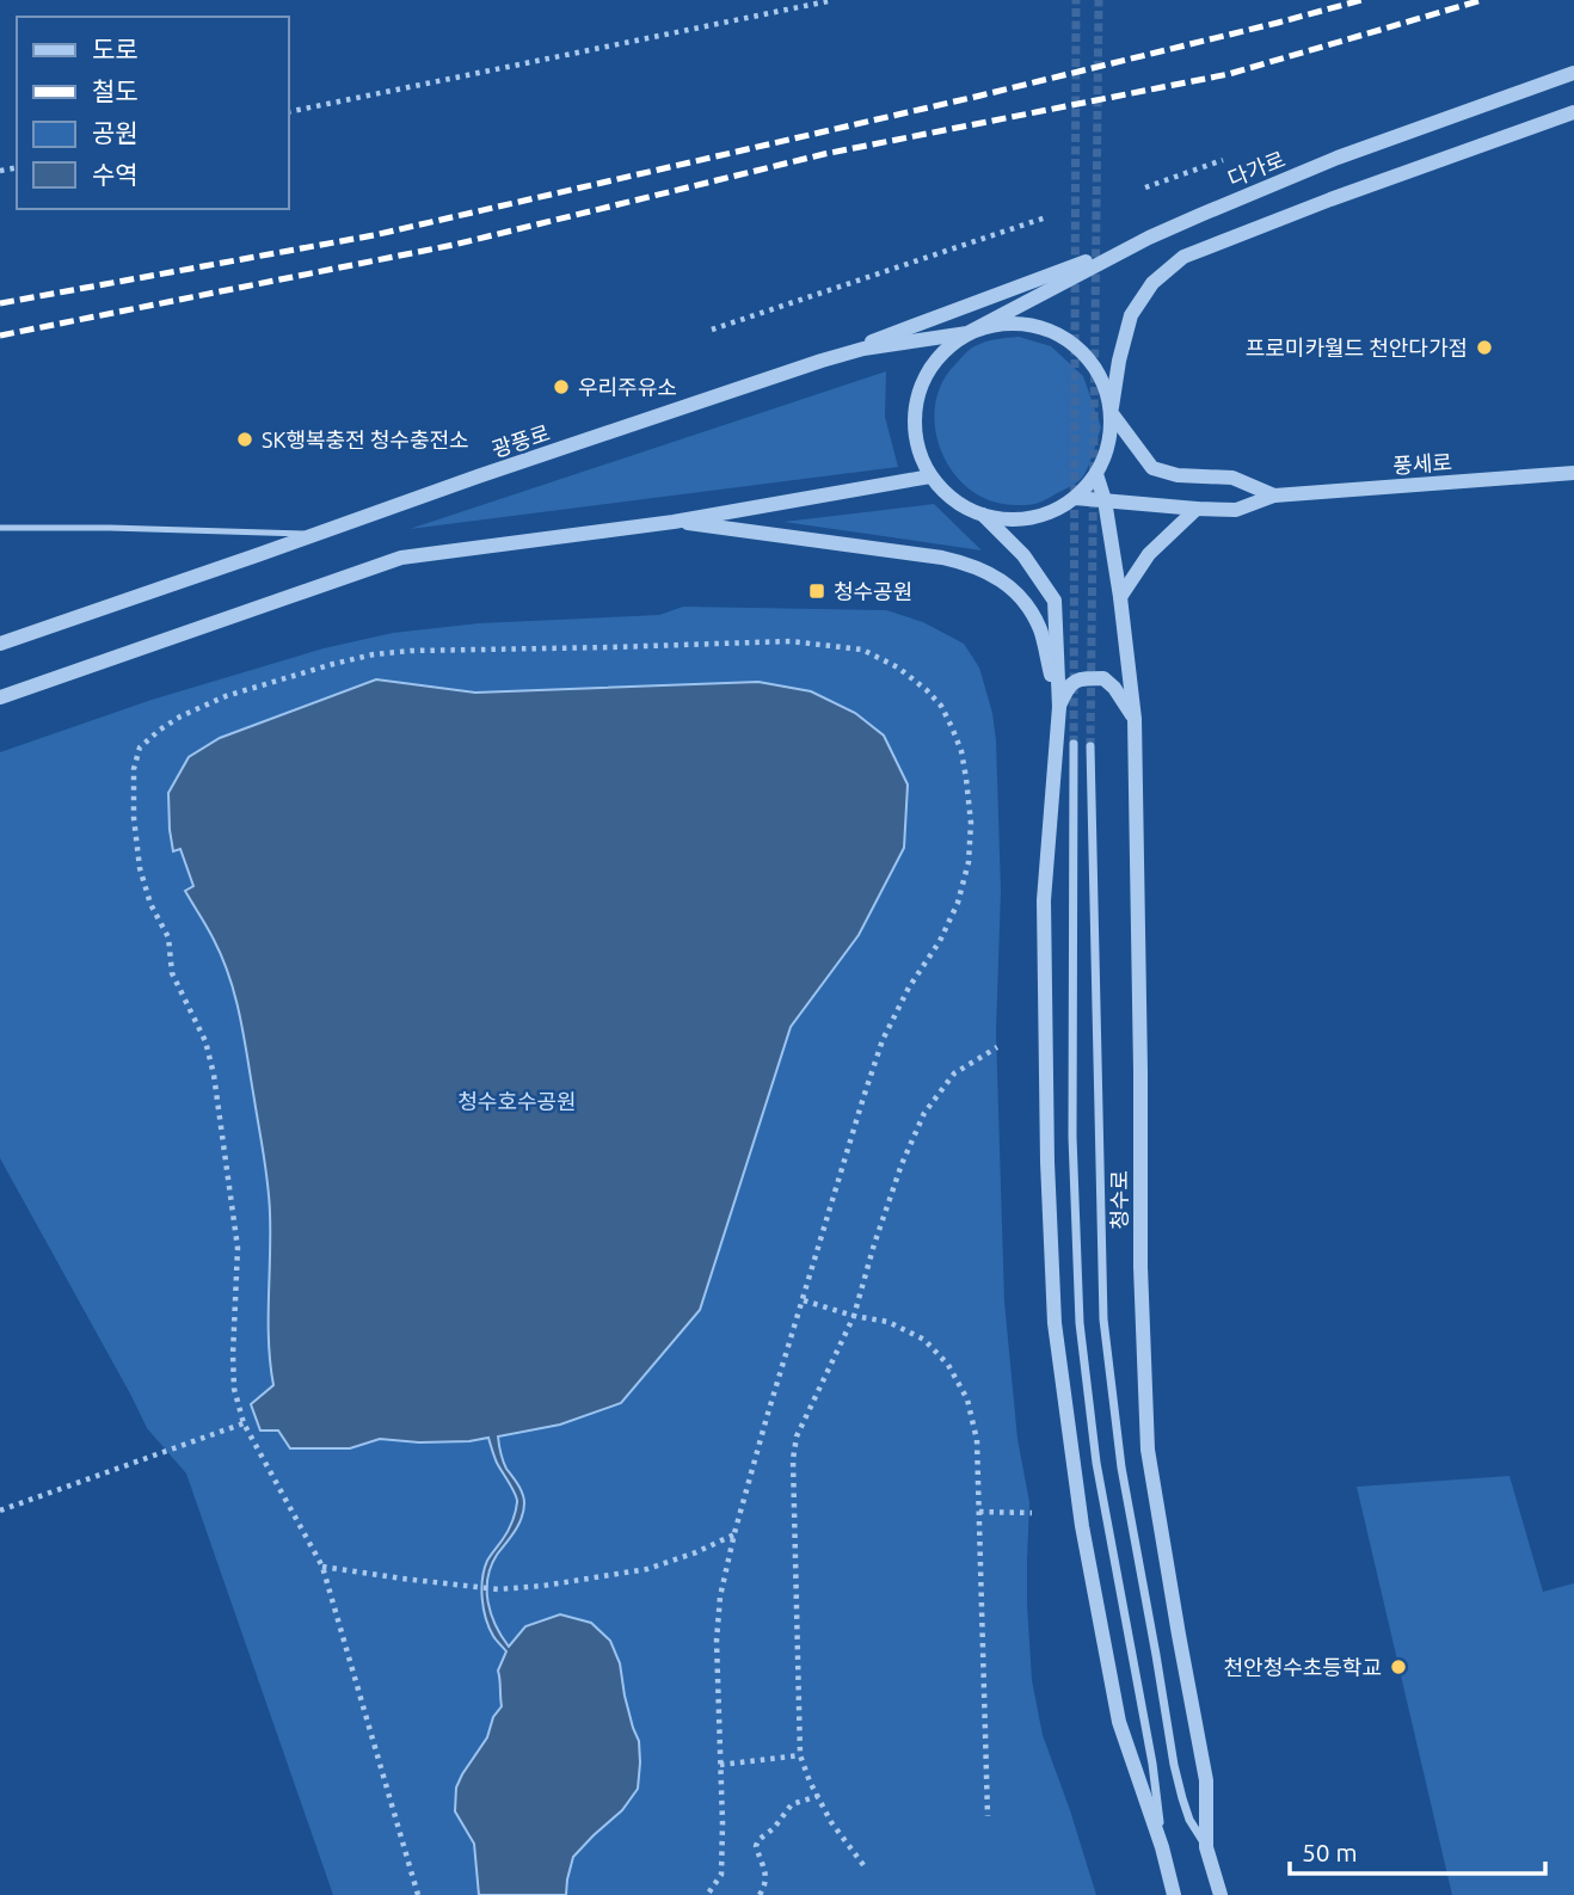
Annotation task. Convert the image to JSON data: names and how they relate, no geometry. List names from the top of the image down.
{
  "streets": {
    "street": [
      "다가로",
      "광풍로",
      "풍세로",
      "청수로"
    ]
  },
  "crossings": [
    ["다가로", "광풍로"],
    ["다가로", "풍세로"],
    ["다가로", "청수로"],
    ["광풍로", "풍세로"],
    ["광풍로", "청수로"],
    ["풍세로", "청수로"]
  ],
  "parks": ["청수호수공원"],
  "places": {
    "other": [
      "프로미카월드 천안다가점",
      "우리주유소",
      "SK행복충전 청수충전소",
      "천안청수초등학교"
    ],
    "transit": ["청수공원"]
  },
  "legend": [
    "도로",
    "철도",
    "공원",
    "수역"
  ],
  "scale_bar": "50 m"
}
